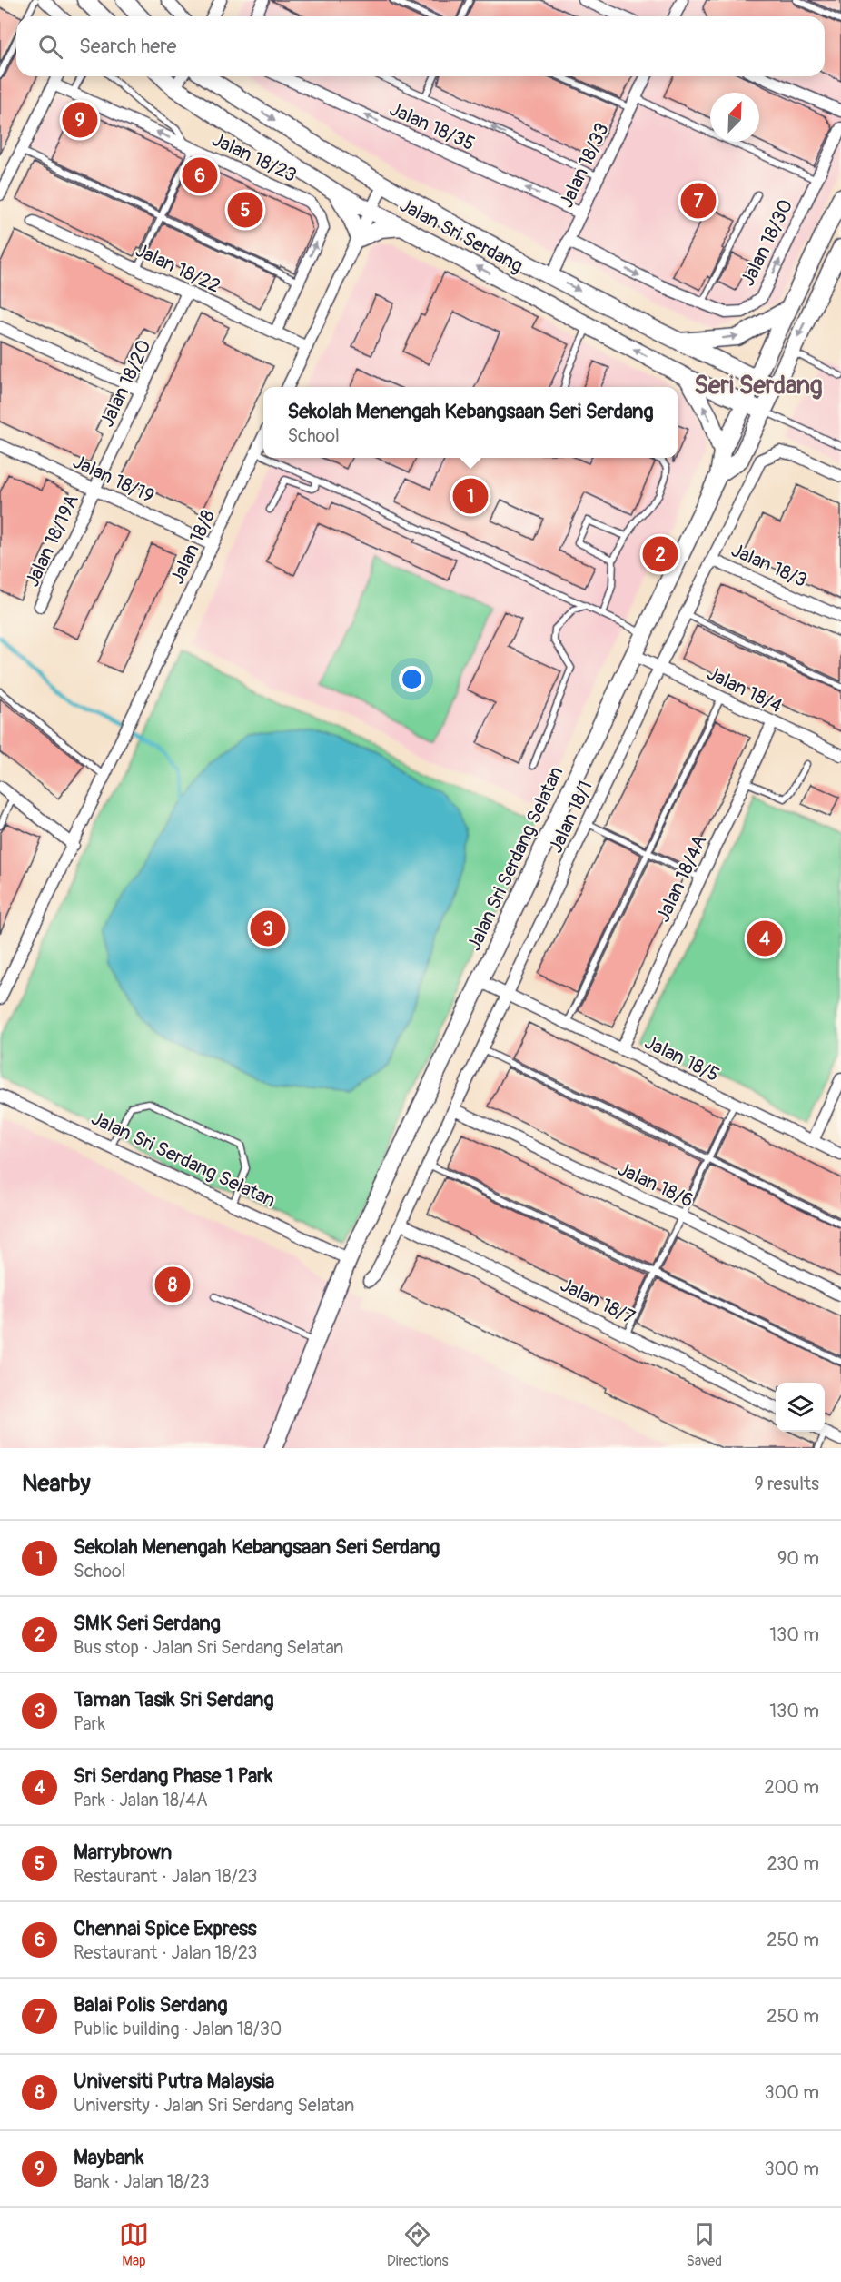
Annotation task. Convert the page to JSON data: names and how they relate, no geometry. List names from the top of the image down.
{
  "streets": {
    "street": [
      "Jalan 18/35",
      "Jalan 18/23",
      "Jalan 18/33",
      "Jalan Sri Serdang",
      "Jalan 18/30",
      "Jalan 18/22",
      "Jalan 18/20",
      "Jalan 18/19",
      "Jalan 18/19A",
      "Jalan 18/8",
      "Jalan 18/3",
      "Jalan 18/4",
      "Jalan 18/1",
      "Jalan Sri Serdang Selatan",
      "Jalan 18/4A",
      "Jalan 18/5",
      "Jalan 18/6",
      "Jalan 18/7"
    ]
  },
  "crossings": [
    ["Jalan 18/35", "Jalan 18/33"],
    ["Jalan 18/23", "Jalan 18/22"],
    ["Jalan 18/33", "Jalan Sri Serdang"],
    ["Jalan 18/33", "Jalan 18/30"],
    ["Jalan Sri Serdang", "Jalan Sri Serdang Selatan"],
    ["Jalan 18/22", "Jalan 18/20"],
    ["Jalan 18/20", "Jalan 18/19"],
    ["Jalan 18/20", "Jalan 18/19A"],
    ["Jalan 18/19", "Jalan 18/19A"],
    ["Jalan 18/19", "Jalan 18/8"],
    ["Jalan 18/3", "Jalan 18/1"],
    ["Jalan 18/4", "Jalan 18/1"],
    ["Jalan 18/4", "Jalan Sri Serdang Selatan"],
    ["Jalan 18/4", "Jalan 18/4A"],
    ["Jalan 18/1", "Jalan 18/5"],
    ["Jalan 18/1", "Jalan 18/6"],
    ["Jalan 18/1", "Jalan 18/7"],
    ["Jalan Sri Serdang Selatan", "Jalan 18/5"],
    ["Jalan 18/4A", "Jalan 18/5"]
  ],
  "one_way": ["Jalan 18/35", "Jalan 18/23"],
  "districts": ["Seri Serdang"],
  "north": "top right",
  "page": {
    "search": "Search here",
    "pins": [
      "9",
      "6",
      "7",
      "5",
      "1",
      "2",
      "3",
      "4",
      "8"
    ],
    "popup": ["Sekolah Menengah Kebangsaan Seri Serdang", "School"],
    "heading": ["Nearby", "9 results"],
    "list": [
      {
        "mark": "1",
        "name": "Sekolah Menengah Kebangsaan Seri Serdang",
        "note": "School",
        "value": "90 m"
      },
      {
        "mark": "2",
        "name": "SMK Seri Serdang",
        "note": "Bus stop · Jalan Sri Serdang Selatan",
        "value": "130 m"
      },
      {
        "mark": "3",
        "name": "Taman Tasik Sri Serdang",
        "note": "Park",
        "value": "130 m"
      },
      {
        "mark": "4",
        "name": "Sri Serdang Phase 1 Park",
        "note": "Park · Jalan 18/4A",
        "value": "200 m"
      },
      {
        "mark": "5",
        "name": "Marrybrown",
        "note": "Restaurant · Jalan 18/23",
        "value": "230 m"
      },
      {
        "mark": "6",
        "name": "Chennai Spice Express",
        "note": "Restaurant · Jalan 18/23",
        "value": "250 m"
      },
      {
        "mark": "7",
        "name": "Balai Polis Serdang",
        "note": "Public building · Jalan 18/30",
        "value": "250 m"
      },
      {
        "mark": "8",
        "name": "Universiti Putra Malaysia",
        "note": "University · Jalan Sri Serdang Selatan",
        "value": "300 m"
      },
      {
        "mark": "9",
        "name": "Maybank",
        "note": "Bank · Jalan 18/23",
        "value": "300 m"
      }
    ],
    "nav": ["Map", "Directions", "Saved"]
  }
}
